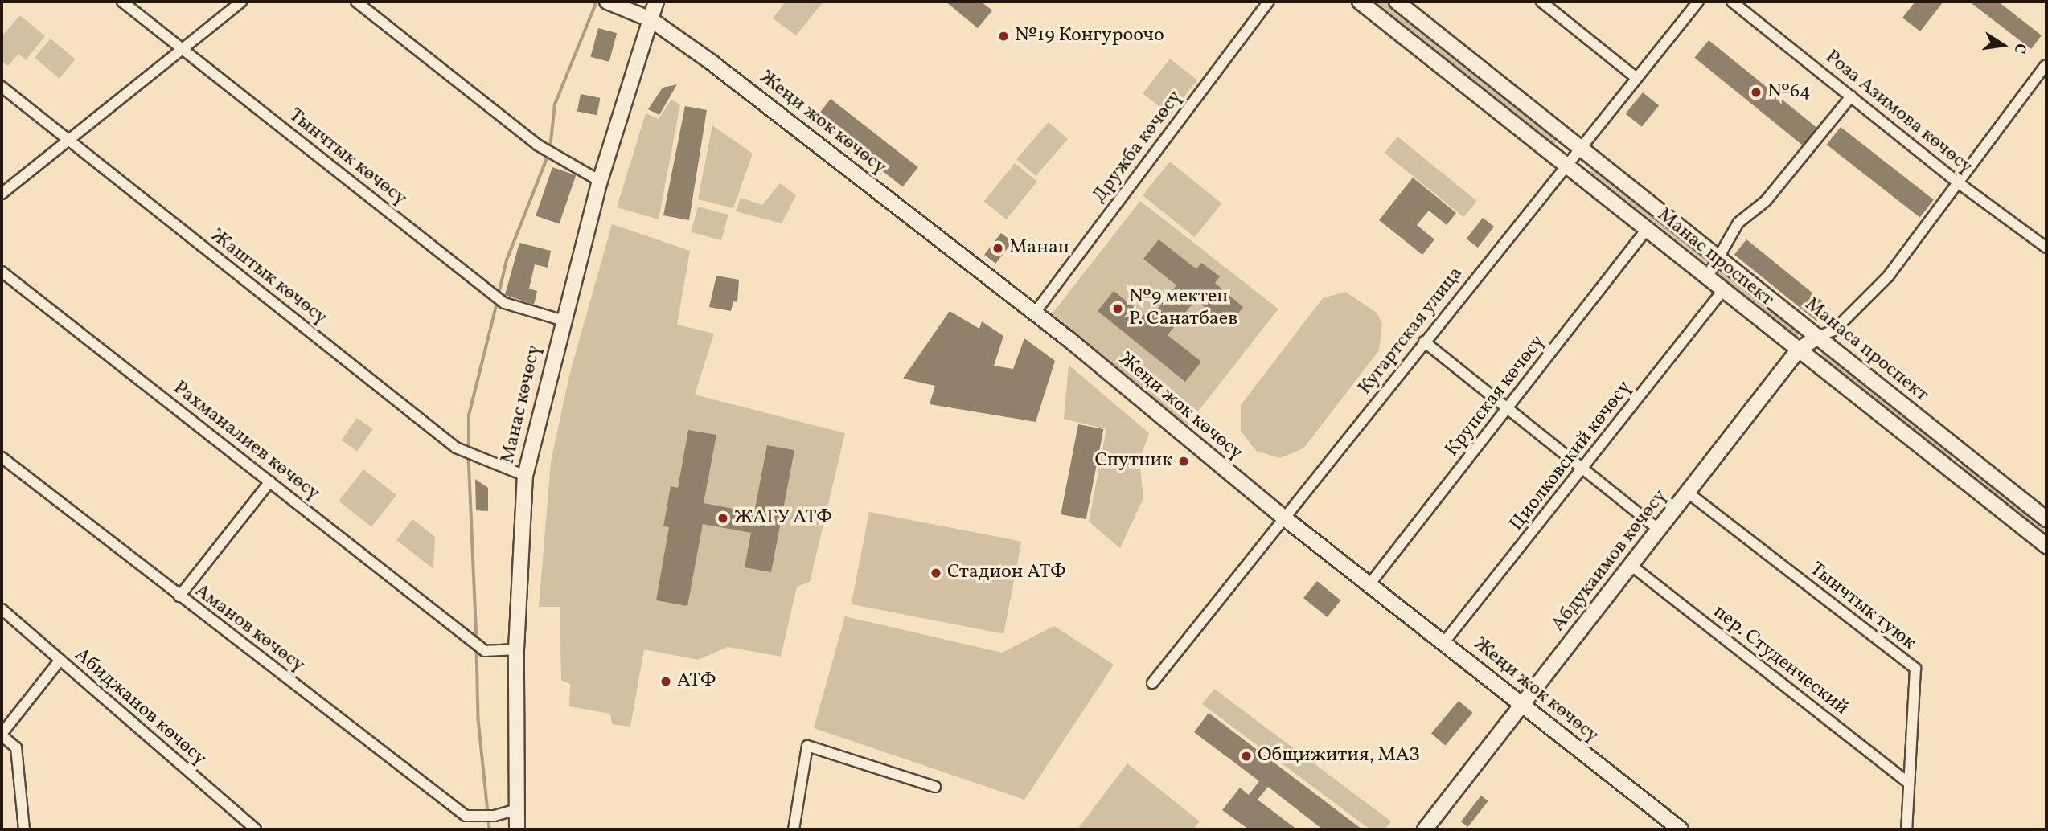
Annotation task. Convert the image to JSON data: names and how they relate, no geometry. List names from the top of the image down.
{
  "streets": {
    "main road": [
      "Жеңи жок көчөсү",
      "Манас проспект",
      "Манаса проспект",
      "Манас көчөсү",
      "Абдукаимов көчөсү"
    ],
    "street": [
      "Роза Азимова көчөсү",
      "Дружба көчөсү",
      "Тынчтык көчөсү",
      "Жаштык көчөсү",
      "Кугартская улица",
      "Крупская көчөсү",
      "Рахманалиев көчөсү",
      "Циолковский көчөсү",
      "Тынчтык туюк",
      "Аманов көчөсү",
      "пер. Студенческий",
      "Абиджанов көчөсү"
    ]
  },
  "crossings": [
    ["Жеңи жок көчөсү", "Дружба көчөсү"],
    ["Жеңи жок көчөсү", "Кугартская улица"],
    ["Жеңи жок көчөсү", "Крупская көчөсү"],
    ["Жеңи жок көчөсү", "Манас көчөсү"],
    ["Жеңи жок көчөсү", "Циолковский көчөсү"],
    ["Жеңи жок көчөсү", "Абдукаимов көчөсү"],
    ["Тынчтык көчөсү", "Манас көчөсү"],
    ["Манас проспект", "Кугартская улица"],
    ["Манас проспект", "Крупская көчөсү"],
    ["Манас проспект", "Циолковский көчөсү"],
    ["Манас проспект", "Абдукаимов көчөсү"],
    ["Жаштык көчөсү", "Манас көчөсү"],
    ["Кугартская улица", "Манаса проспект"],
    ["Манаса проспект", "Абдукаимов көчөсү"],
    ["Манас көчөсү", "Рахманалиев көчөсү"],
    ["Манас көчөсү", "Аманов көчөсү"],
    ["Абдукаимов көчөсү", "Тынчтык туюк"],
    ["Абдукаимов көчөсү", "пер. Студенческий"],
    ["Тынчтык туюк", "пер. Студенческий"]
  ],
  "places": [
    "№19 Конгуроочо",
    "№64",
    "Манап",
    "№9 мектеп Р. Санатбаев",
    "Спутник",
    "ЖАГУ АТФ",
    "Стадион АТФ",
    "АТФ",
    "Общижития, МАЗ"
  ],
  "north": "right"
}
